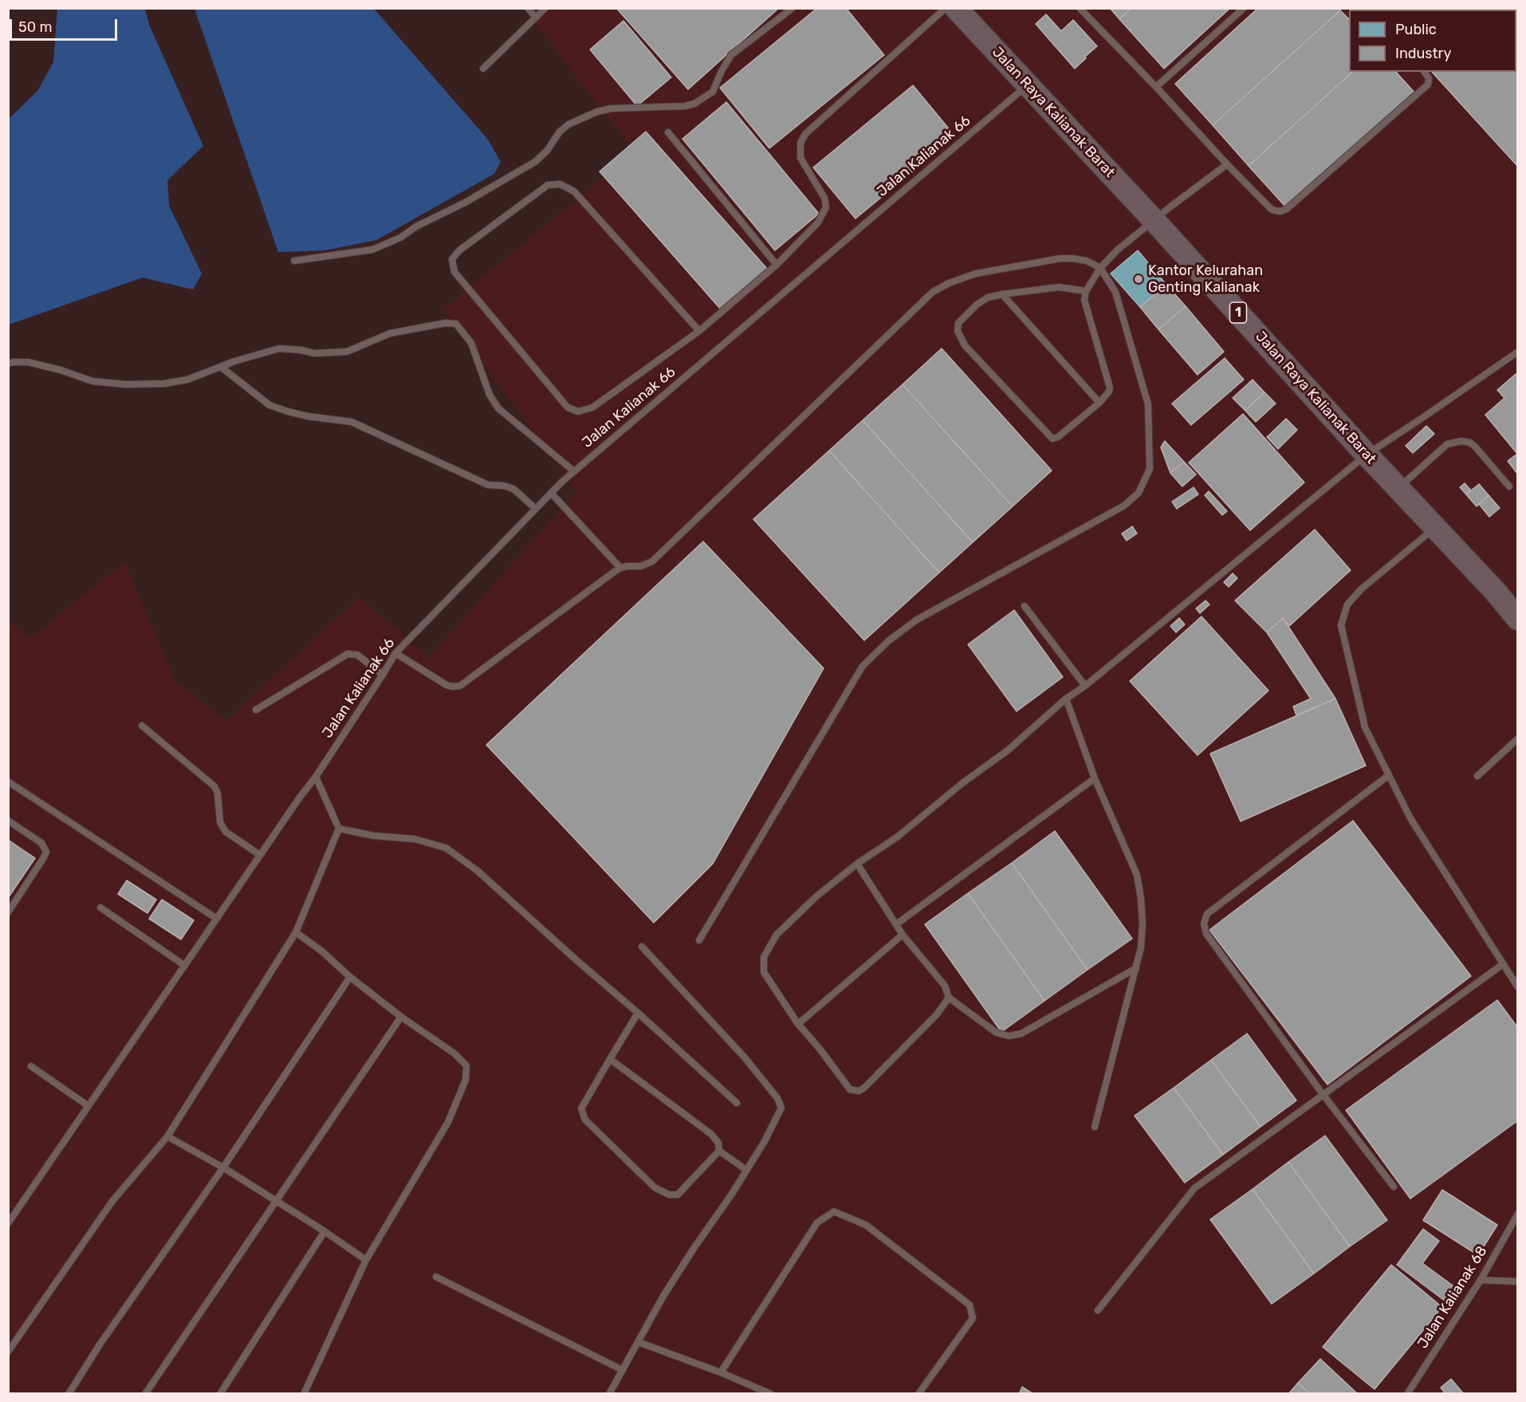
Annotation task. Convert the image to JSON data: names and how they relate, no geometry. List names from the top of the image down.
{
  "streets": {
    "highway": ["Jalan Raya Kalianak Barat", "1"],
    "lane": ["Jalan Kalianak 66", "Jalan Kalianak 68"]
  },
  "crossings": [
    ["Jalan Raya Kalianak Barat", "Jalan Kalianak 66"]
  ],
  "places": ["Kantor Kelurahan Genting Kalianak"],
  "legend": ["Public", "Industry"],
  "scale_bar": "50 m"
}
